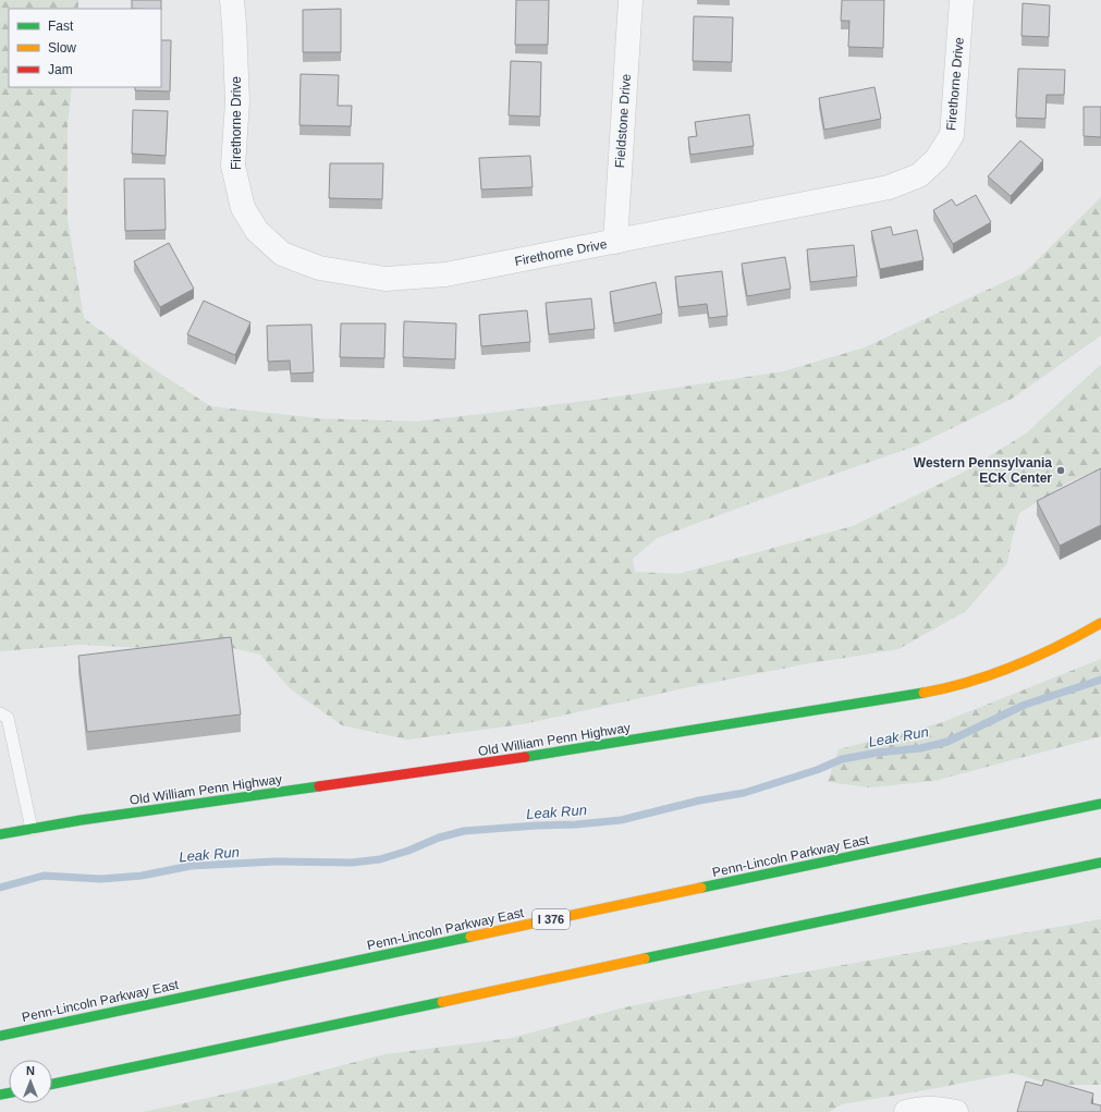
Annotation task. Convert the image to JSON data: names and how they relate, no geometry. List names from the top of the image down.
{
  "streets": {
    "main road": ["Old William Penn Highway", "Penn-Lincoln Parkway East", "I 376"],
    "street": ["Firethorne Drive", "Fieldstone Drive"]
  },
  "crossings": [
    ["Firethorne Drive", "Fieldstone Drive"]
  ],
  "water": ["Leak Run"],
  "places": ["Western Pennsylvania ECK Center"],
  "legend": ["Fast", "Slow", "Jam"],
  "north": "top"
}
